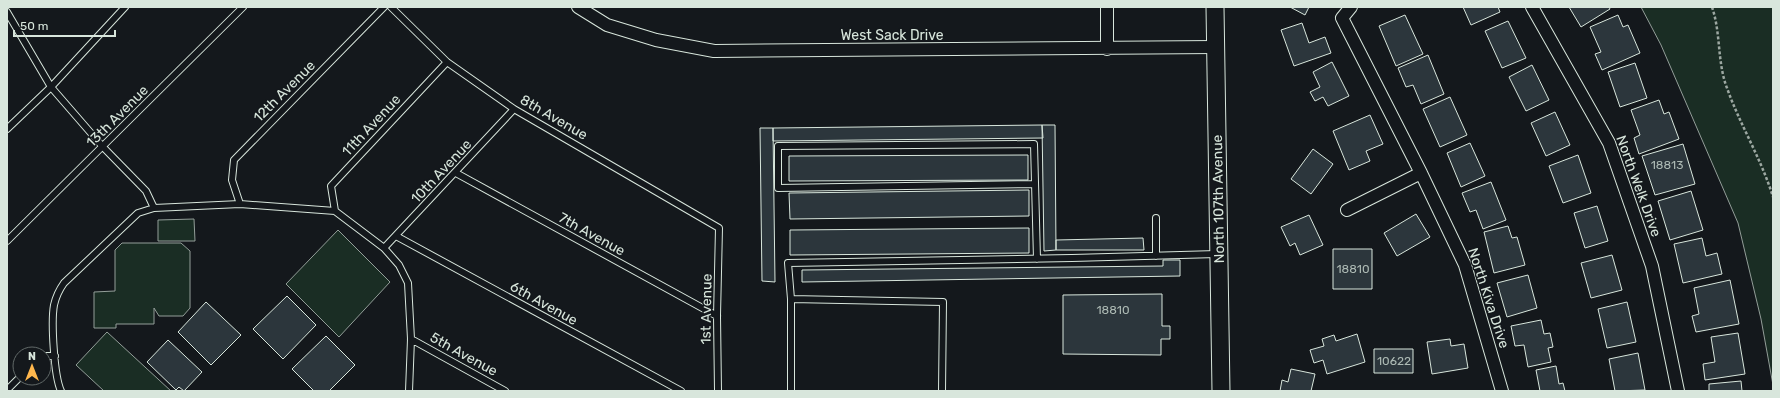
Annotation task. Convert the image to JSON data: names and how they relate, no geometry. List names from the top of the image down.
{
  "streets": {
    "main road": ["North 107th Avenue"],
    "street": ["West Sack Drive", "North Welk Drive", "North Kiva Drive"],
    "lane": [
      "12th Avenue",
      "13th Avenue",
      "8th Avenue",
      "11th Avenue",
      "10th Avenue",
      "7th Avenue",
      "6th Avenue",
      "1st Avenue",
      "5th Avenue"
    ]
  },
  "crossings": [
    ["West Sack Drive", "North 107th Avenue"],
    ["8th Avenue", "11th Avenue"],
    ["8th Avenue", "10th Avenue"],
    ["8th Avenue", "1st Avenue"],
    ["10th Avenue", "7th Avenue"],
    ["10th Avenue", "6th Avenue"],
    ["7th Avenue", "1st Avenue"]
  ],
  "house_numbers": [
    "18813",
    "18810",
    "18810",
    "10622"
  ],
  "scale_bar": "50 m",
  "north": "top"
}
